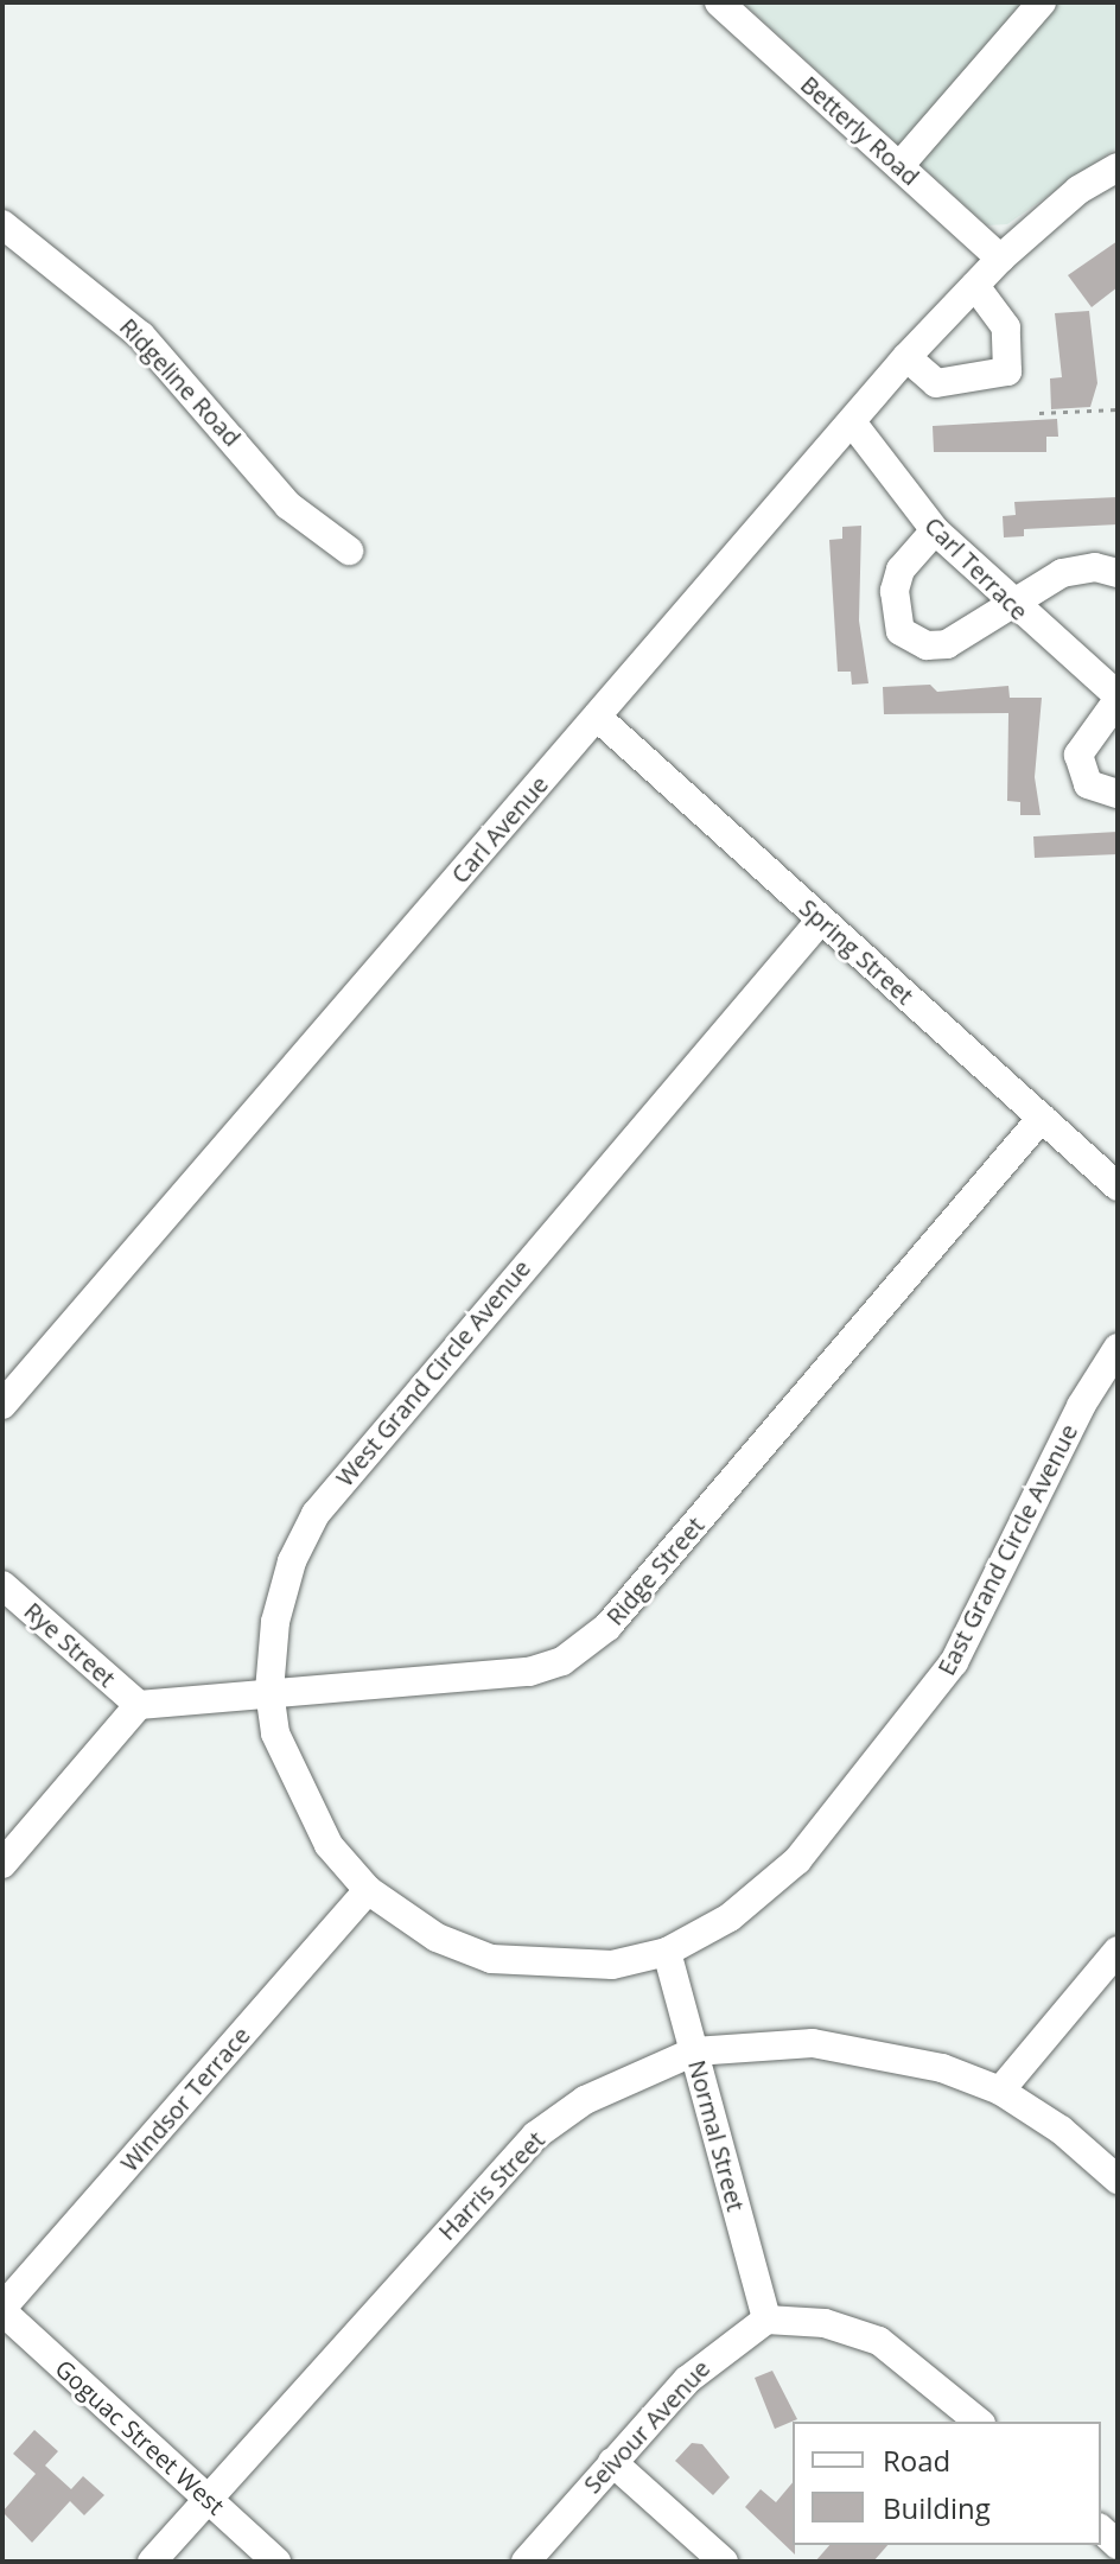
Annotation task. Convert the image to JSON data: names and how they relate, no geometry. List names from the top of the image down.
{
  "streets": {
    "street": [
      "Betterly Road",
      "Ridgeline Road",
      "Carl Terrace",
      "Carl Avenue",
      "Spring Street",
      "West Grand Circle Avenue",
      "East Grand Circle Avenue",
      "Ridge Street",
      "Rye Street",
      "Windsor Terrace",
      "Normal Street",
      "Harris Street",
      "Seivour Avenue",
      "Goguac Street West"
    ]
  },
  "crossings": [
    ["Betterly Road", "Carl Avenue"],
    ["Carl Terrace", "Carl Avenue"],
    ["Carl Avenue", "Spring Street"],
    ["Spring Street", "West Grand Circle Avenue"],
    ["Spring Street", "Ridge Street"],
    ["West Grand Circle Avenue", "East Grand Circle Avenue"],
    ["West Grand Circle Avenue", "Ridge Street"],
    ["West Grand Circle Avenue", "Windsor Terrace"],
    ["East Grand Circle Avenue", "Windsor Terrace"],
    ["East Grand Circle Avenue", "Normal Street"],
    ["Ridge Street", "Rye Street"],
    ["Windsor Terrace", "Goguac Street West"],
    ["Normal Street", "Harris Street"],
    ["Normal Street", "Seivour Avenue"],
    ["Harris Street", "Goguac Street West"]
  ],
  "legend": ["Road", "Building"]
}
